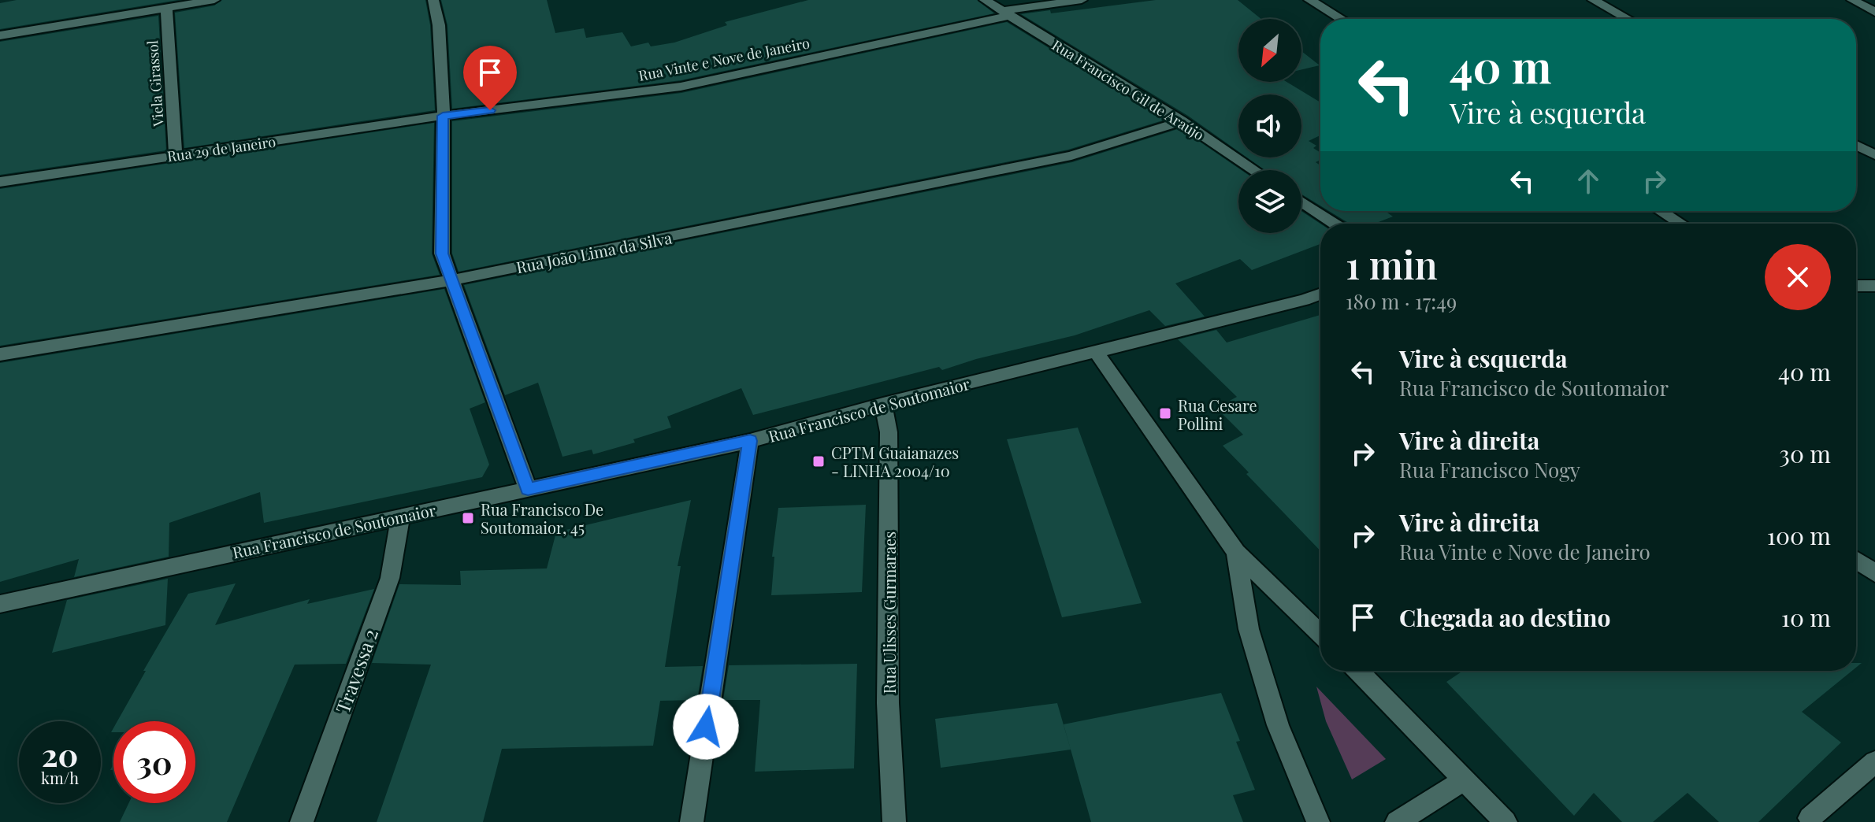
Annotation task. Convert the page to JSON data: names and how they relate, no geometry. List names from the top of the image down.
{
  "streets": {
    "street": [
      "Rua Vinte e Nove de Janeiro",
      "Viela Girassol",
      "Rua Francisco Gil de Araújo",
      "Rua 29 de Janeiro",
      "Rua João Lima da Silva",
      "Rua Francisco de Soutomaior",
      "Rua Ulisses Gurmaraes",
      "Travessa 2"
    ]
  },
  "crossings": [
    ["Rua Vinte e Nove de Janeiro", "Rua Francisco Gil de Araújo"],
    ["Rua Vinte e Nove de Janeiro", "Rua 29 de Janeiro"],
    ["Viela Girassol", "Rua 29 de Janeiro"],
    ["Rua Francisco Gil de Araújo", "Rua João Lima da Silva"],
    ["Rua Francisco de Soutomaior", "Rua Ulisses Gurmaraes"],
    ["Rua Francisco de Soutomaior", "Travessa 2"]
  ],
  "places": {
    "transit": ["Rua Cesare Pollini", "CPTM Guaianazes - LINHA 2004/10", "Rua Francisco De Soutomaior, 45"]
  },
  "north": "bottom left",
  "page": {
    "turn": ["40 m", "Vire à esquerda"],
    "heading": ["1 min", "180 m · 17:49"],
    "list": [
      {
        "name": "Vire à esquerda",
        "note": "Rua Francisco de Soutomaior",
        "value": "40 m"
      },
      {
        "name": "Vire à direita",
        "note": "Rua Francisco Nogy",
        "value": "30 m"
      },
      {
        "name": "Vire à direita",
        "note": "Rua Vinte e Nove de Janeiro",
        "value": "100 m"
      },
      {
        "name": "Chegada ao destino",
        "value": "10 m"
      }
    ],
    "speed": "20 km/h",
    "limit": "30"
  }
}
